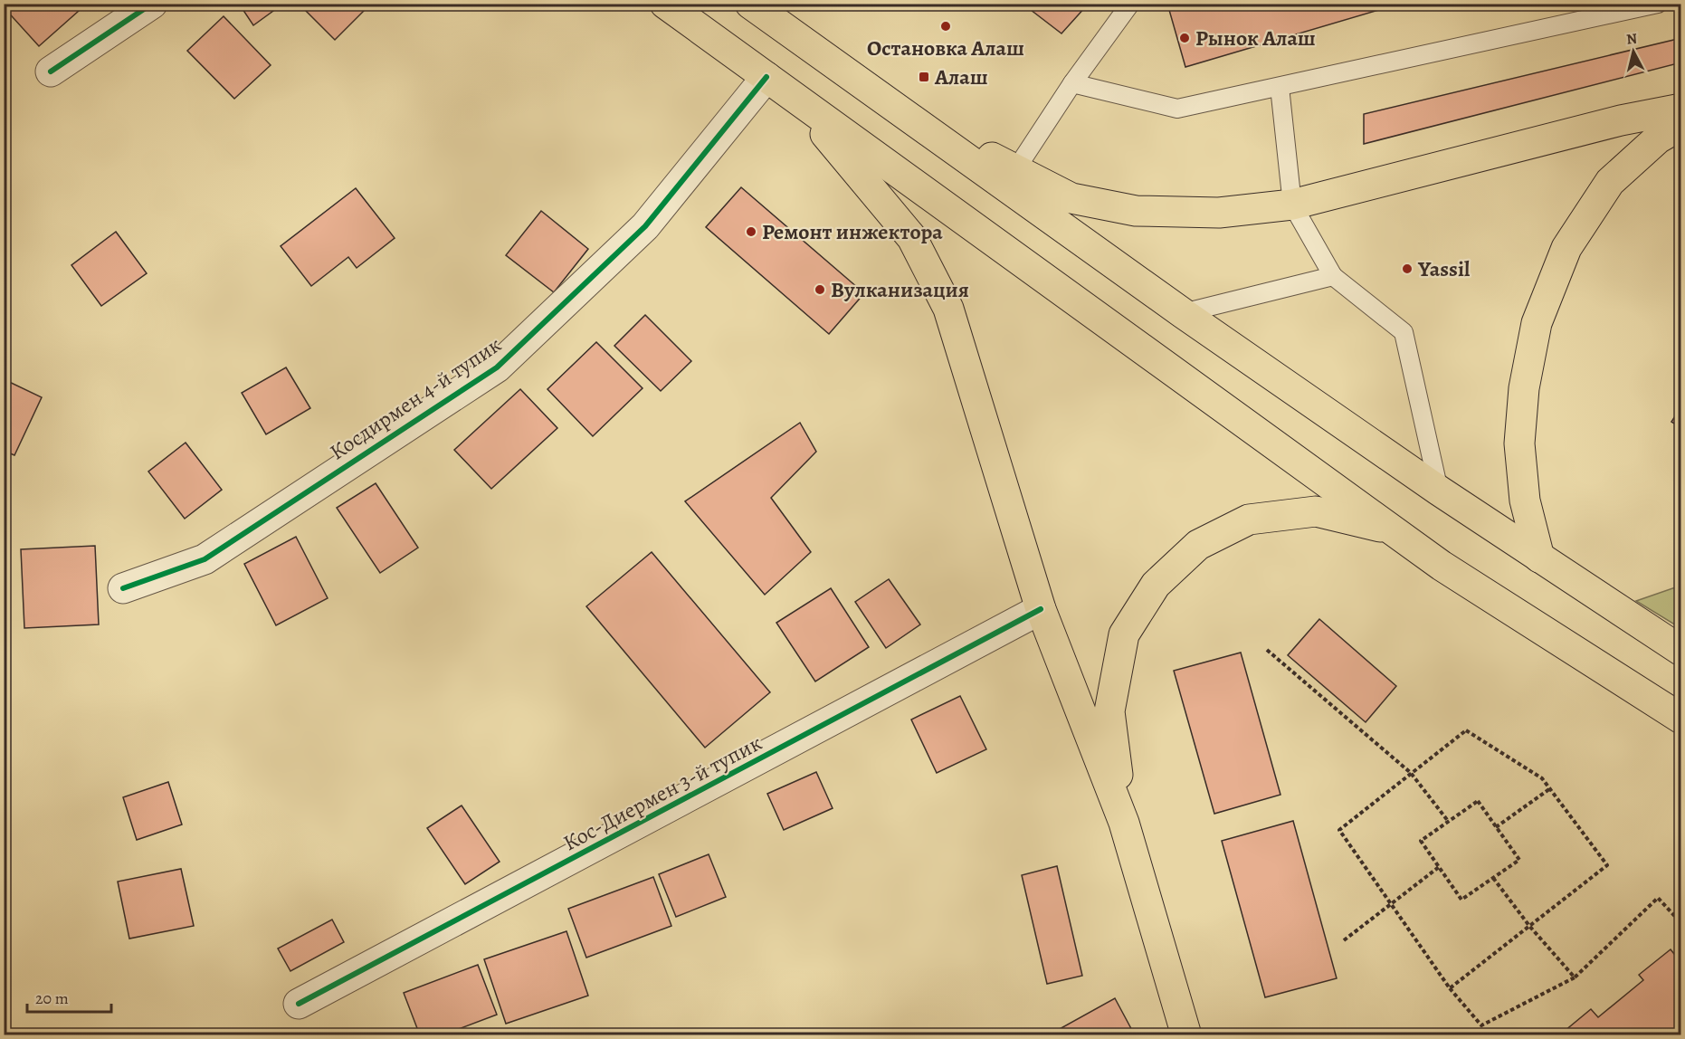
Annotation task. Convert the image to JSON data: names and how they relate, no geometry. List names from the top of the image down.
{
  "streets": {
    "street": ["Косдирмен 4-й тупик", "Кос-Диермен 3-й тупик"]
  },
  "places": {
    "other": [
      "Остановка Алаш",
      "Рынок Алаш",
      "Ремонт инжектора",
      "Yassil",
      "Вулканизация"
    ],
    "transit": ["Алаш"]
  },
  "scale_bar": "20 m",
  "north": "top"
}
